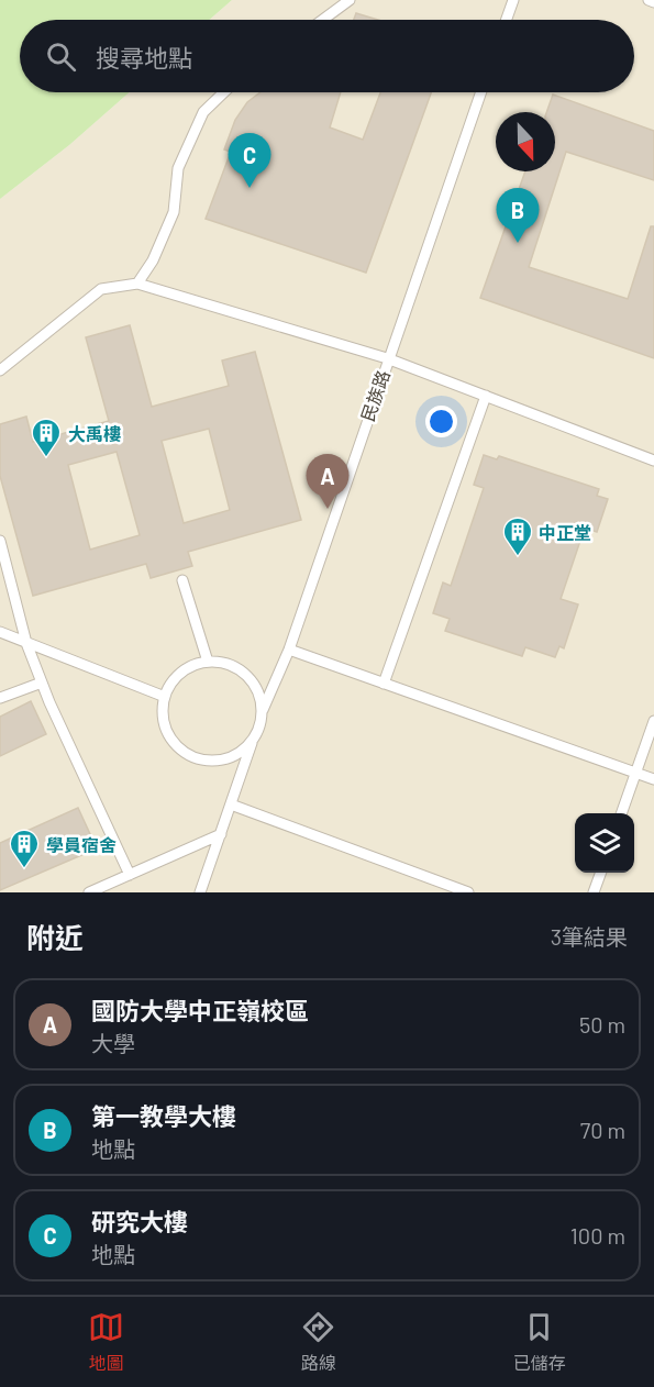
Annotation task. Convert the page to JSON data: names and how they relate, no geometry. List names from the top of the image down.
{
  "streets": {
    "lane": ["民族路"]
  },
  "places": {
    "building": ["大禹樓", "中正堂", "學員宿舍"]
  },
  "north": "bottom",
  "page": {
    "search": "搜尋地點",
    "pins": ["C", "B", "A"],
    "heading": ["附近", "3筆結果"],
    "list": [
      {
        "mark": "A",
        "name": "國防大學中正嶺校區",
        "note": "大學",
        "value": "50 m"
      },
      {
        "mark": "B",
        "name": "第一教學大樓",
        "note": "地點",
        "value": "70 m"
      },
      {
        "mark": "C",
        "name": "研究大樓",
        "note": "地點",
        "value": "100 m"
      }
    ],
    "nav": ["地圖", "路線", "已儲存"]
  }
}
